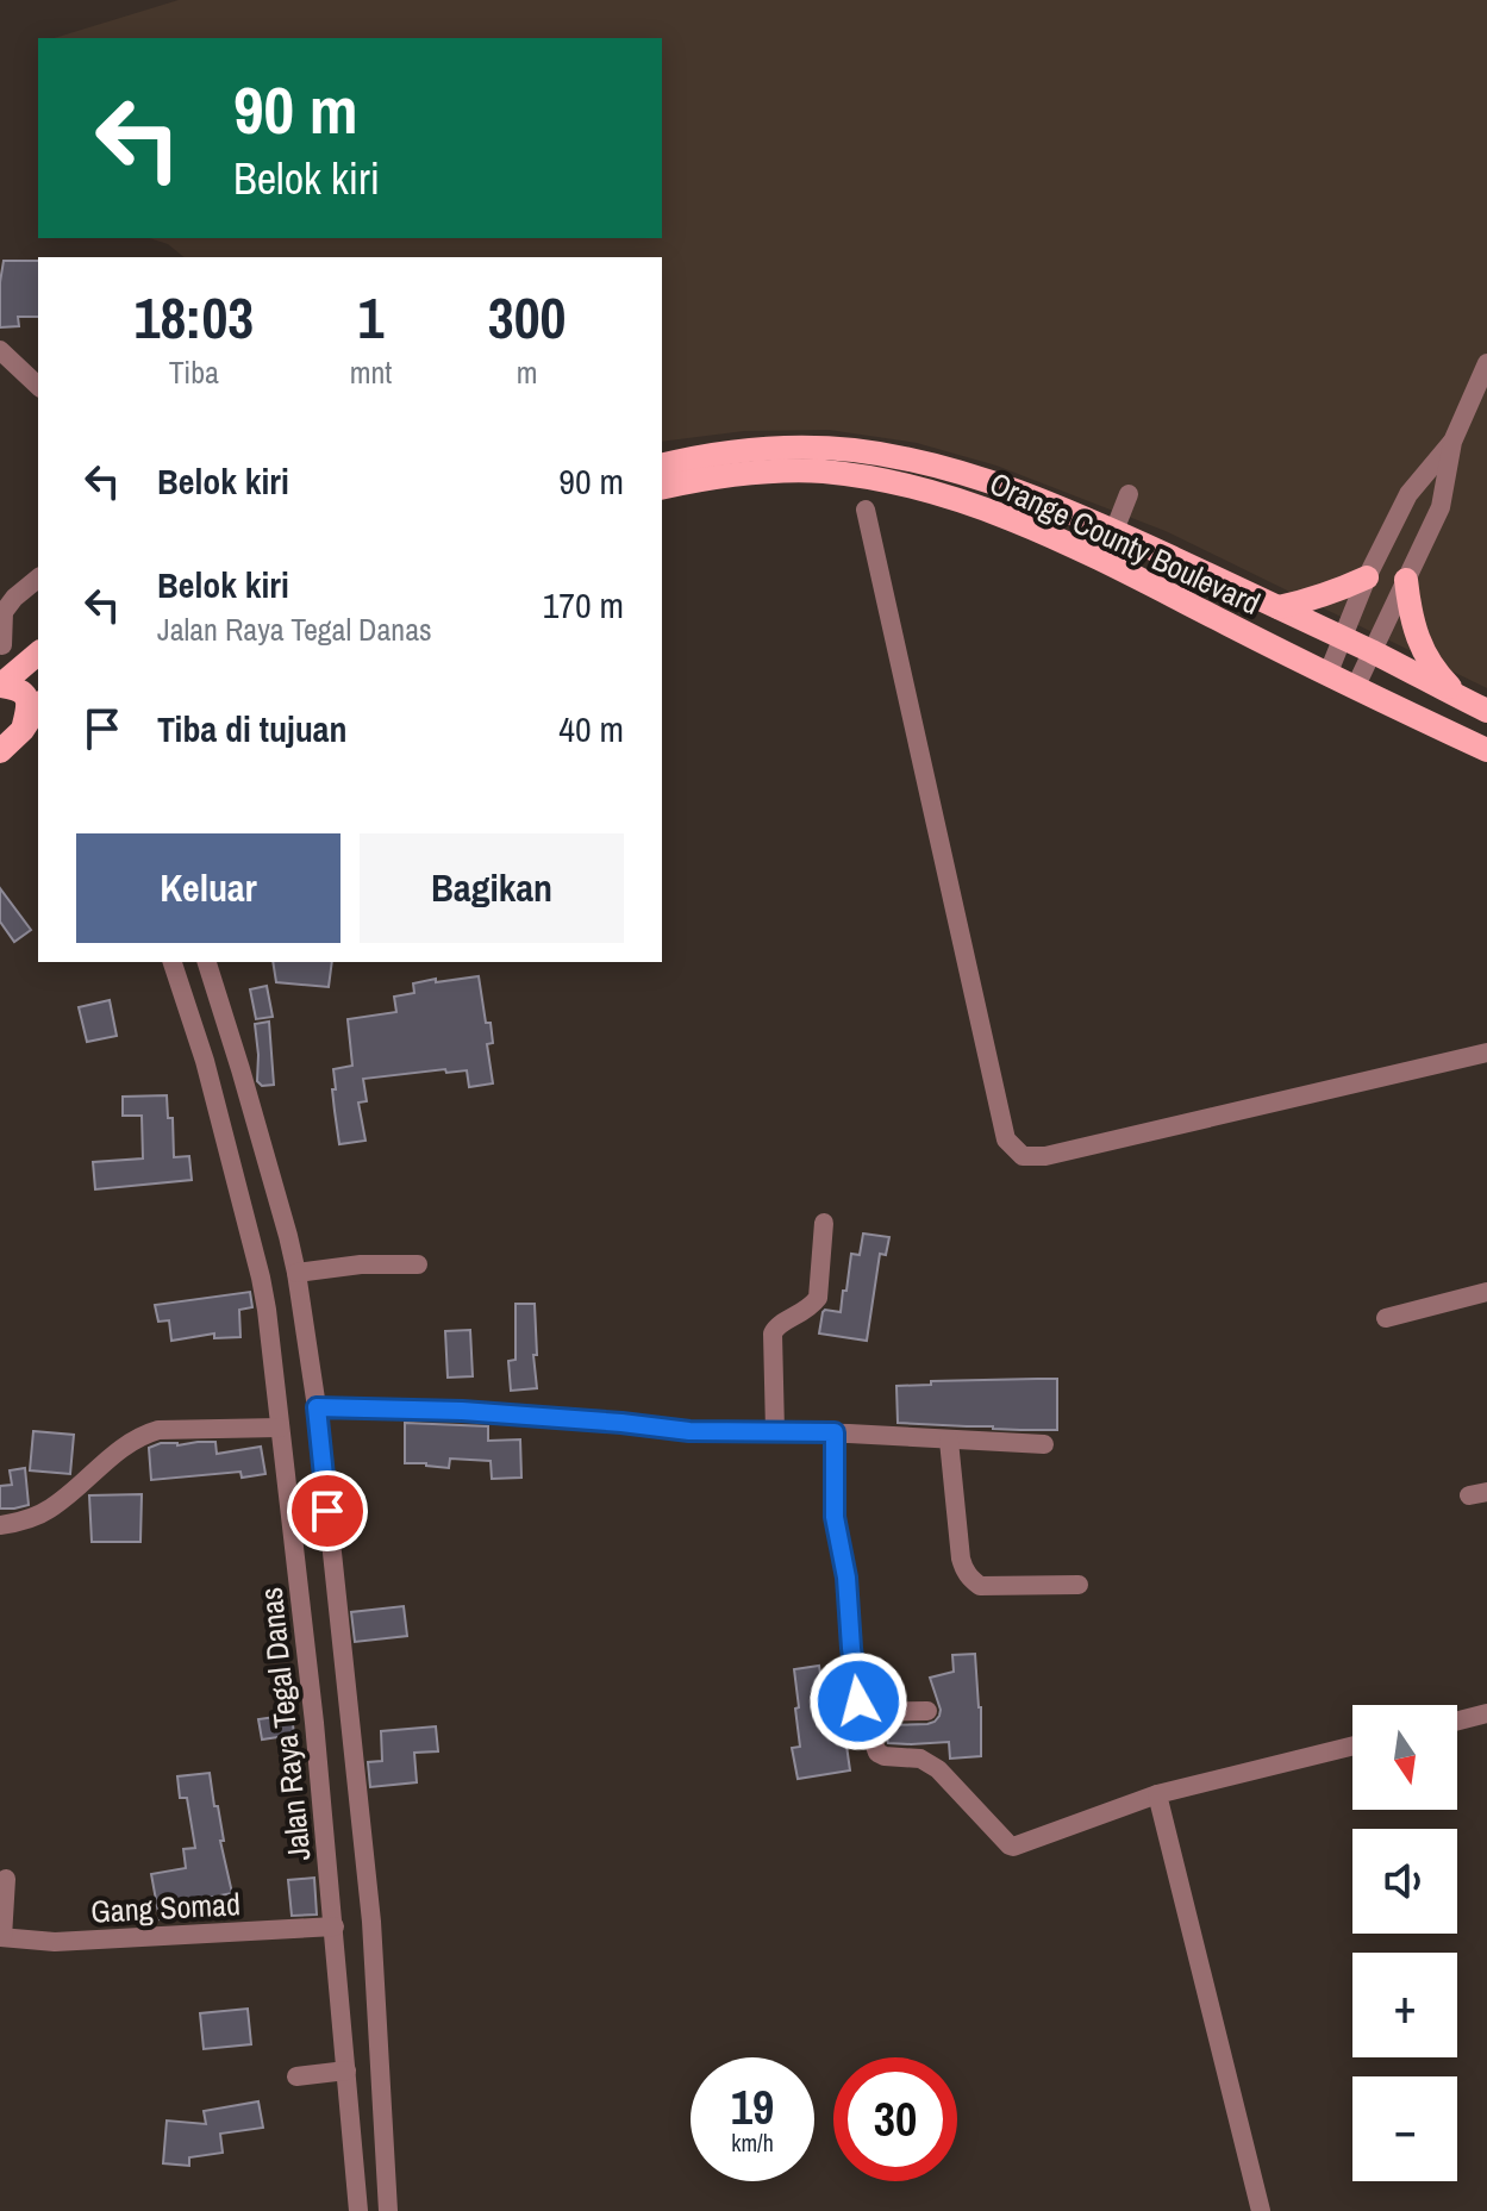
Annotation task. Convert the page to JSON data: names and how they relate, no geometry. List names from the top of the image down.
{
  "streets": {
    "main road": ["Orange County Boulevard"],
    "street": ["Jalan Raya Tegal Danas", "Gang Somad"]
  },
  "crossings": [
    ["Jalan Raya Tegal Danas", "Gang Somad"]
  ],
  "north": "bottom",
  "page": {
    "turn": ["90 m", "Belok kiri"],
    "eta": [
      "18:03",
      "Tiba",
      "1",
      "mnt",
      "300",
      "m"
    ],
    "list": [
      {
        "name": "Belok kiri",
        "value": "90 m"
      },
      {
        "name": "Belok kiri",
        "note": "Jalan Raya Tegal Danas",
        "value": "170 m"
      },
      {
        "name": "Tiba di tujuan",
        "value": "40 m"
      }
    ],
    "buttons": ["Keluar", "Bagikan"],
    "map_buttons": ["+", "−"],
    "speed": "19 km/h",
    "limit": "30"
  }
}
